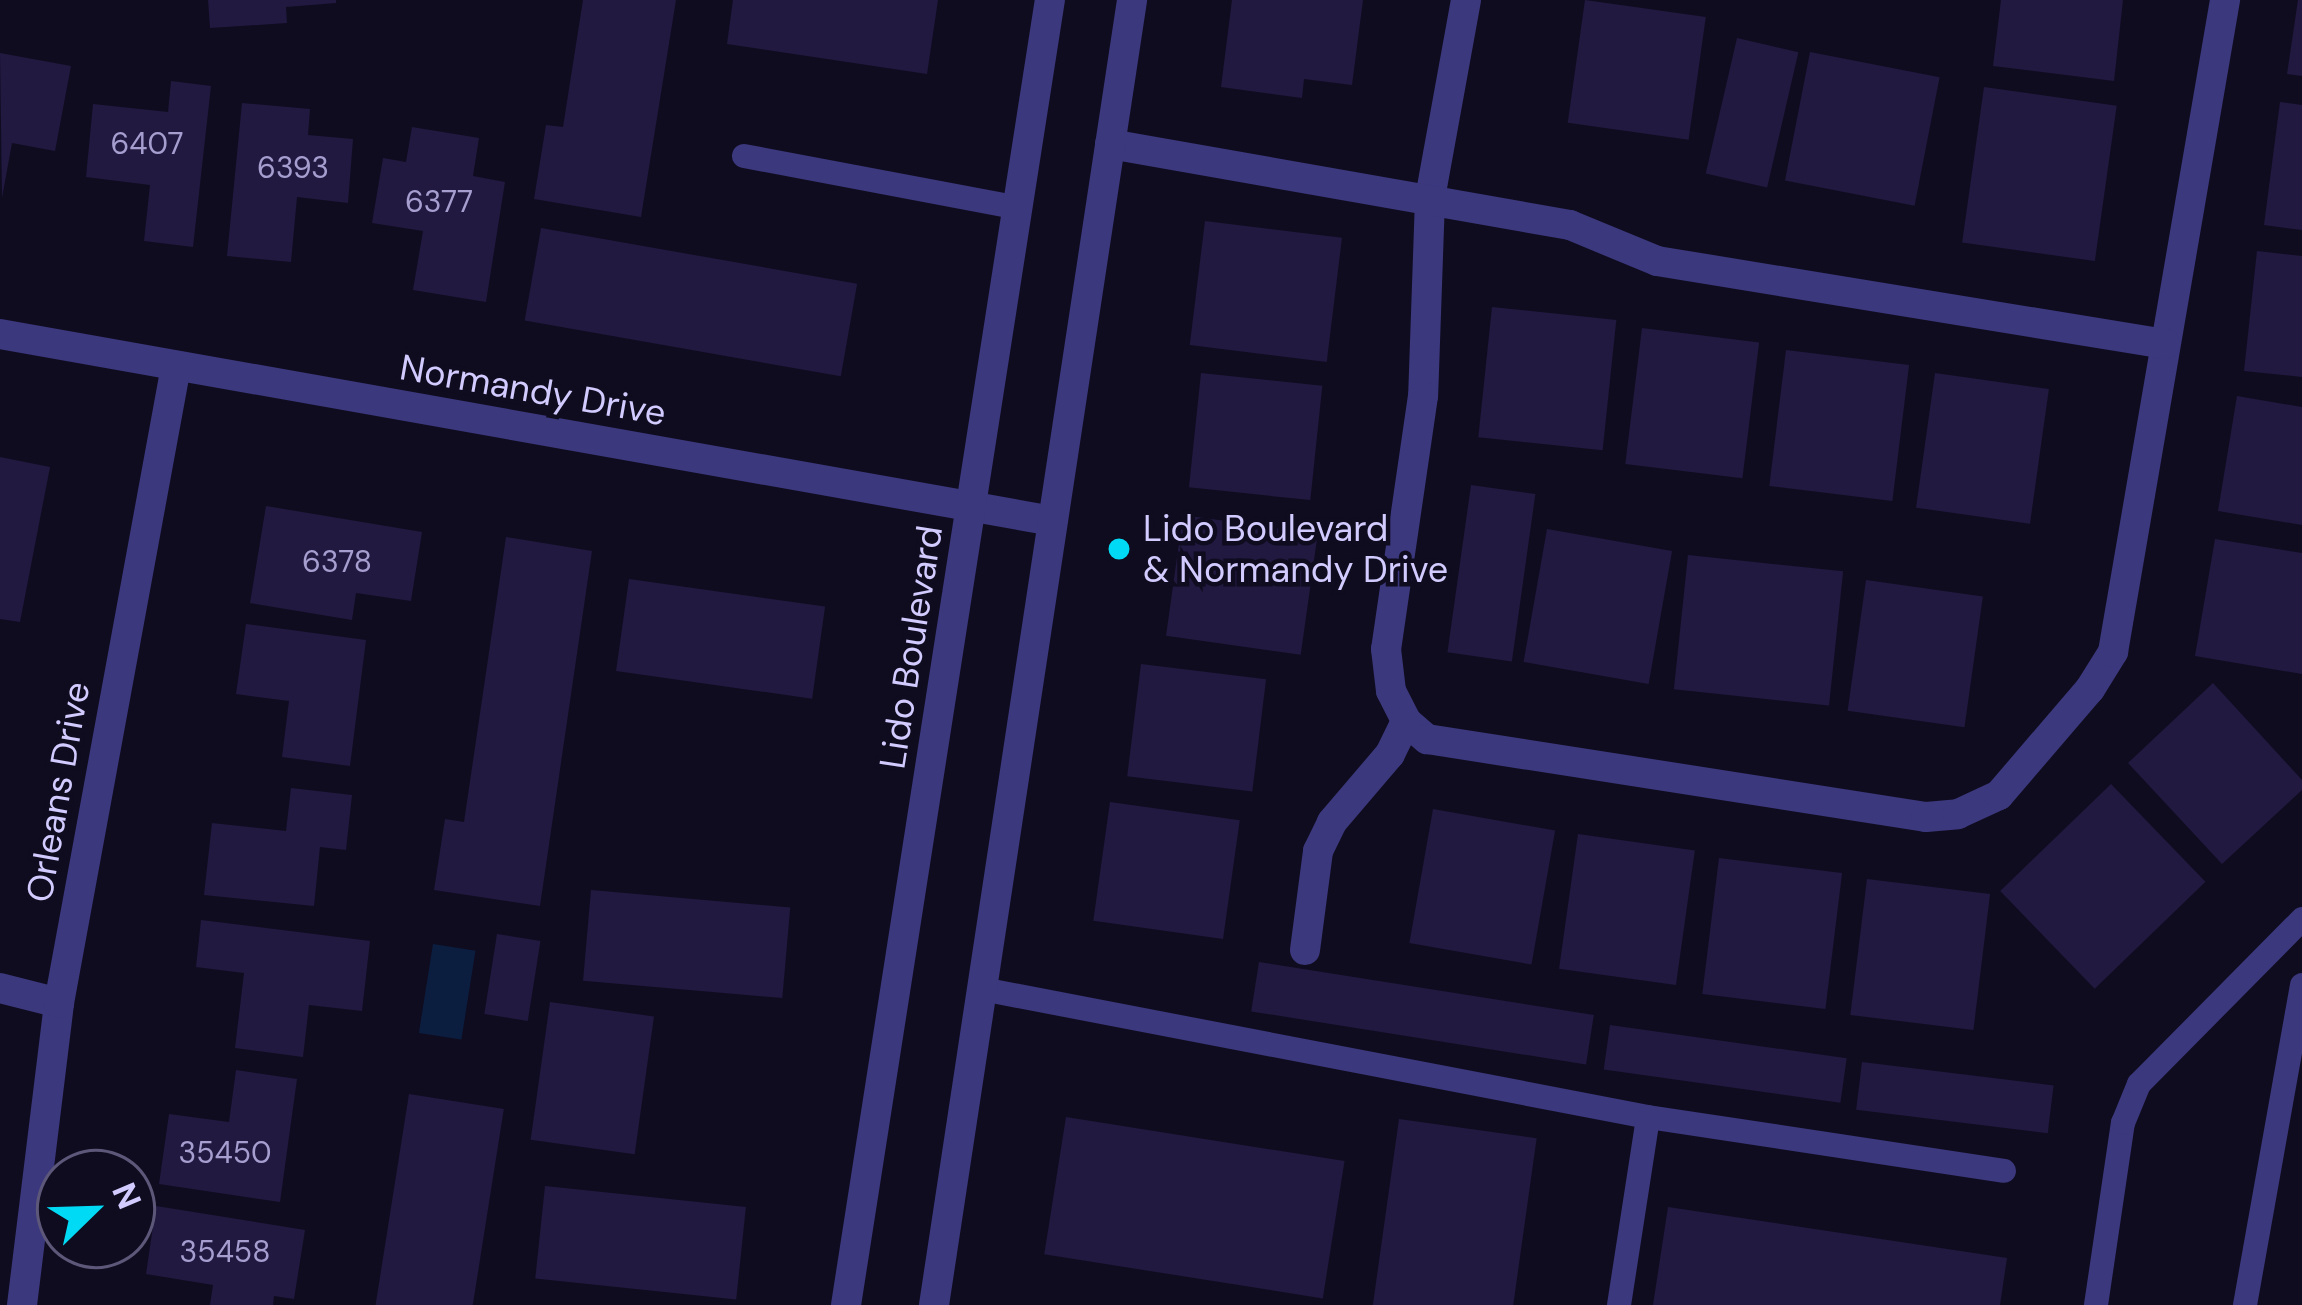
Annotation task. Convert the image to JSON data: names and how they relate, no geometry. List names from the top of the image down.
{
  "streets": {
    "street": ["Normandy Drive", "Lido Boulevard", "Orleans Drive"]
  },
  "crossings": [
    ["Normandy Drive", "Lido Boulevard"],
    ["Normandy Drive", "Orleans Drive"]
  ],
  "places": ["Lido Boulevard & Normandy Drive"],
  "house_numbers": [
    "6407",
    "6393",
    "6377",
    "6378",
    "35450",
    "35458"
  ],
  "north": "top right"
}
